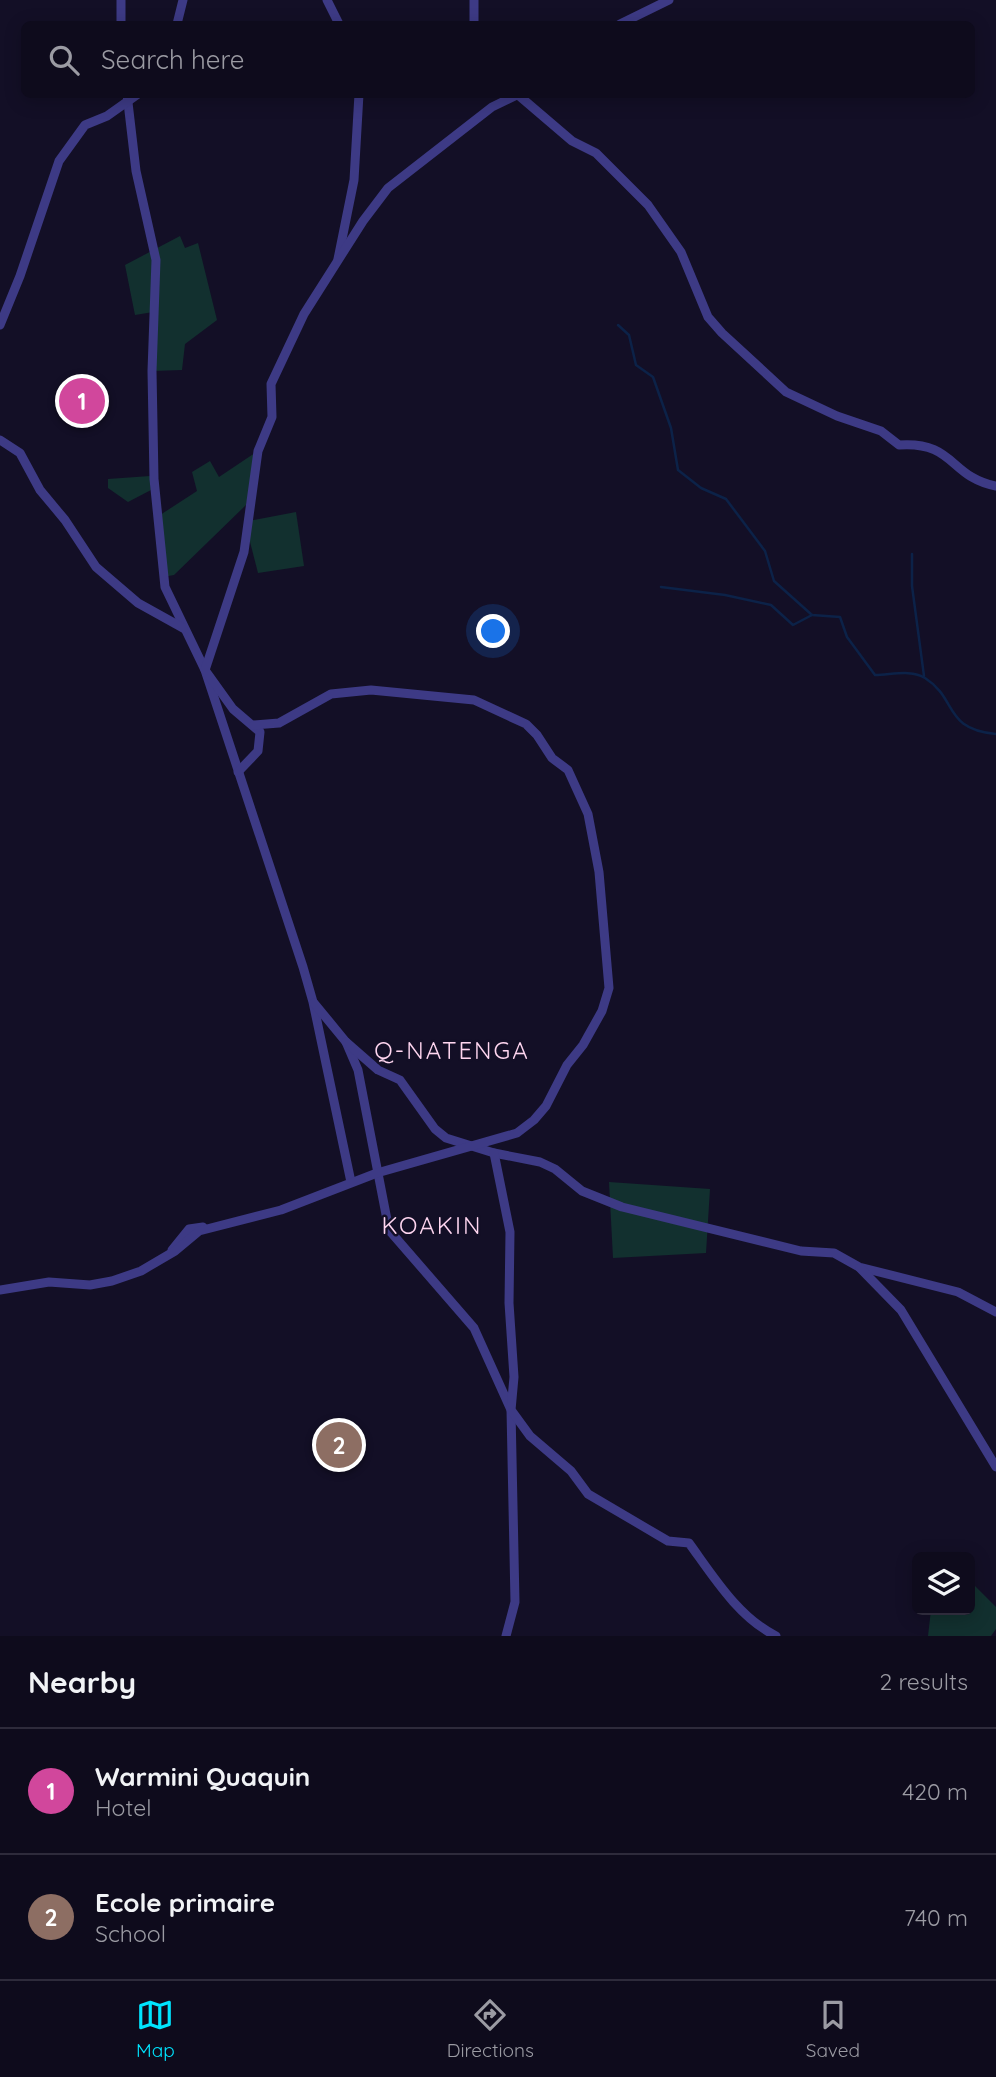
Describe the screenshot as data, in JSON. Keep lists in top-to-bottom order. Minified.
{"districts":["Q-NATENGA","KOAKIN"],"page":{"search":"Search here","pins":["1","2"],"heading":["Nearby","2 results"],"list":[{"mark":"1","name":"Warmini Quaquin","note":"Hotel","value":"420 m"},{"mark":"2","name":"Ecole primaire","note":"School","value":"740 m"}],"nav":["Map","Directions","Saved"]}}
